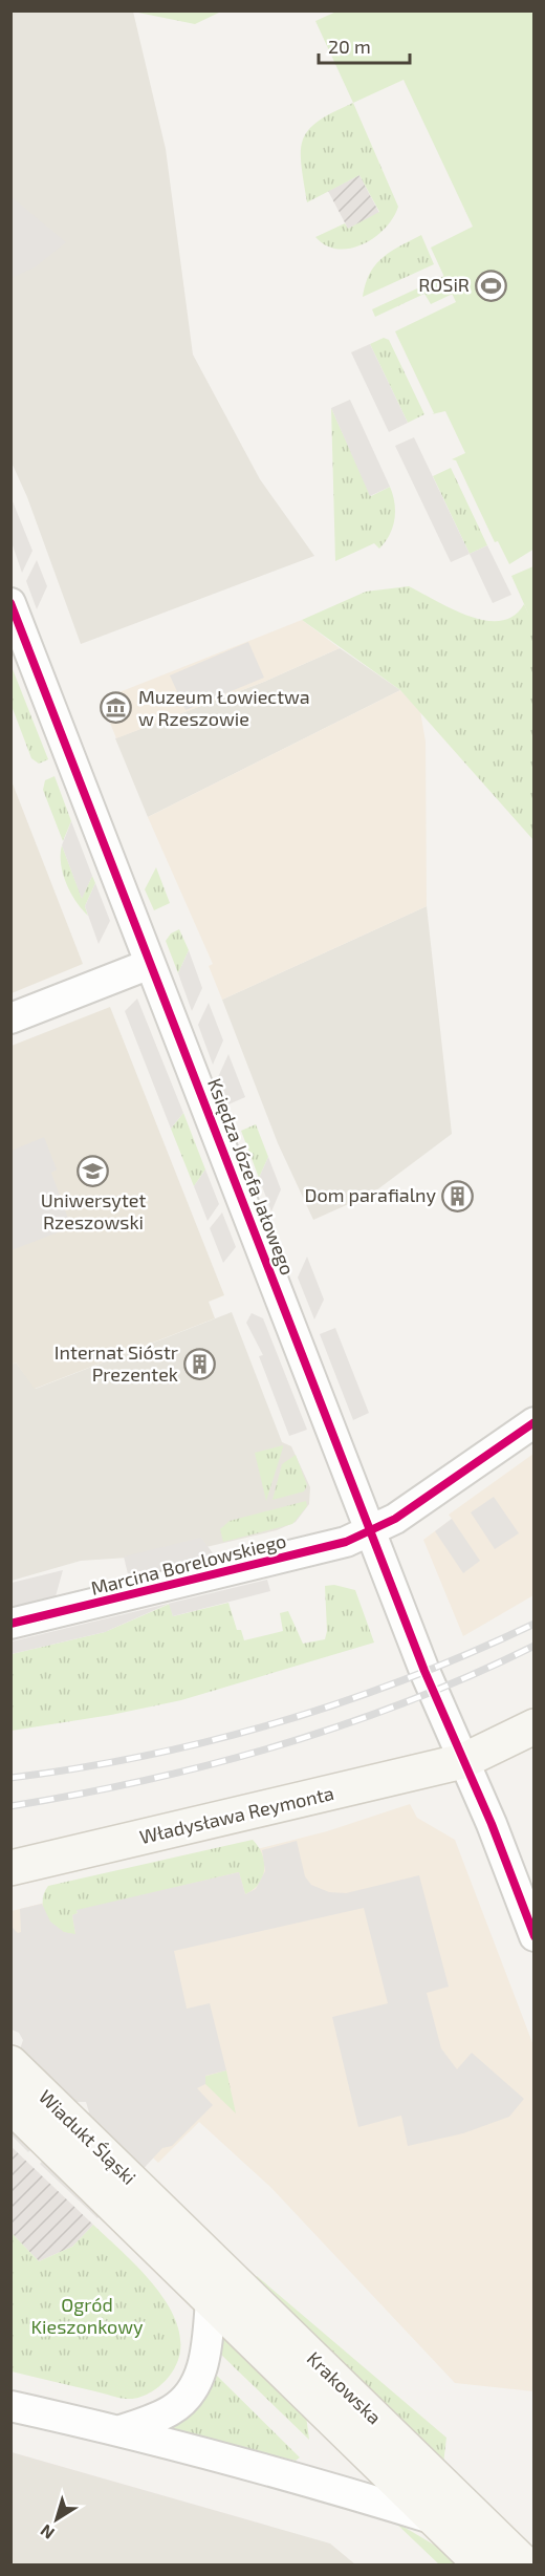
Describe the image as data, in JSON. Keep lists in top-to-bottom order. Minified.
{"streets":{"main road":["Władysława Reymonta","Wiadukt Śląski","Krakowska"],"street":["Księdza Józefa Jałowego","Marcina Borelowskiego"]},"crossings":[["Księdza Józefa Jałowego","Marcina Borelowskiego"],["Księdza Józefa Jałowego","Władysława Reymonta"],["Wiadukt Śląski","Krakowska"]],"parks":["Ogród Kieszonkowy"],"places":{"sports":["ROSiR"],"museum":["Muzeum Łowiectwa w Rzeszowie"],"school or university":["Uniwersytet Rzeszowski"],"building":["Dom parafialny","Internat Sióstr Prezentek"]},"scale_bar":"20 m","north":"bottom left"}
